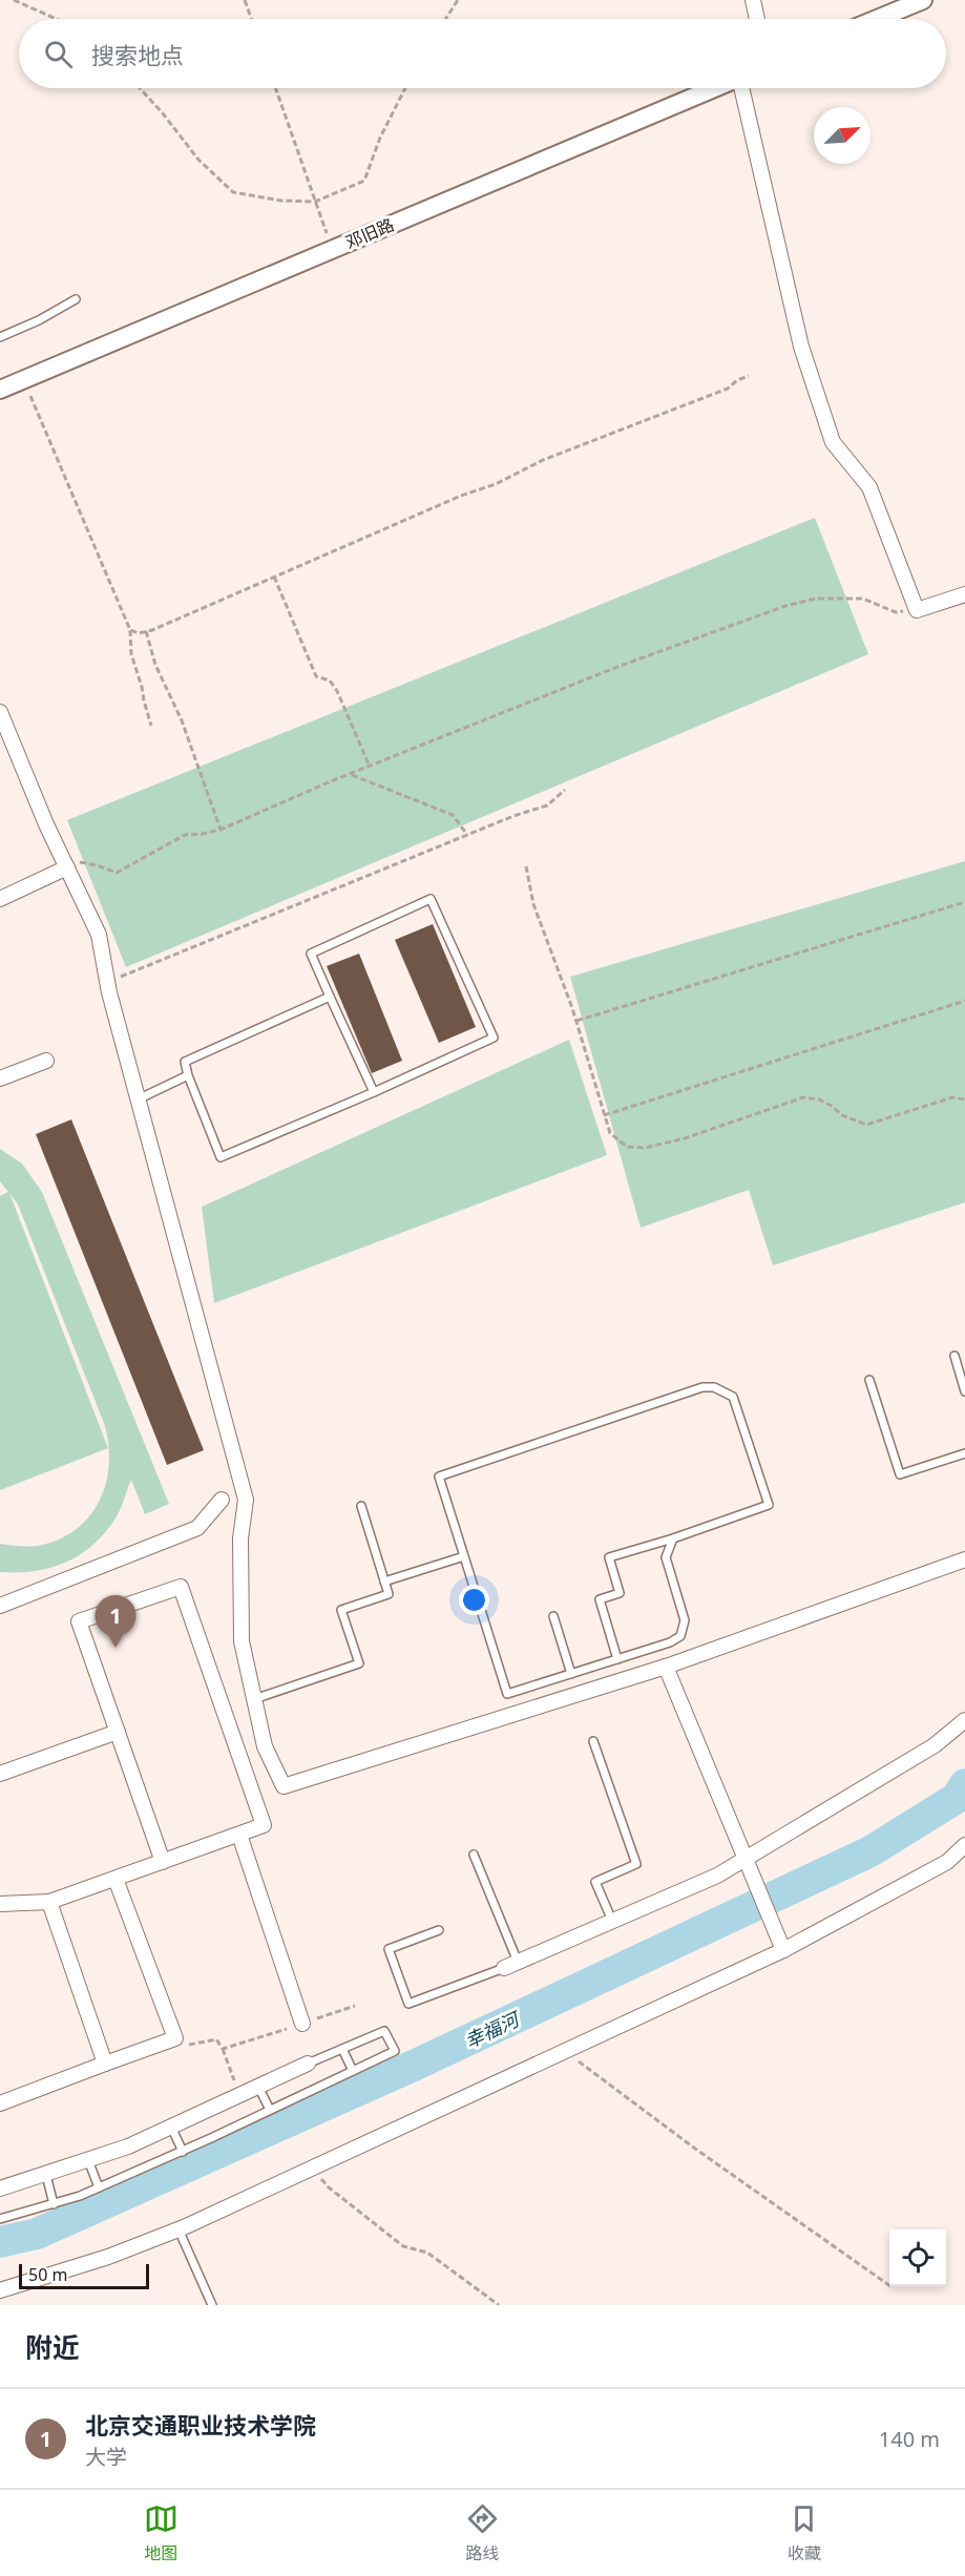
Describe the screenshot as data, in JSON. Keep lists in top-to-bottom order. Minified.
{"streets":{"street":["邓旧路"]},"water":["幸福河"],"scale_bar":"50 m","north":"top right","page":{"search":"搜索地点","pins":"1","scale":"50 m","heading":"附近","list":[{"mark":"1","name":"北京交通职业技术学院","note":"大学","value":"140 m"}],"nav":["地图","路线","收藏"]}}
